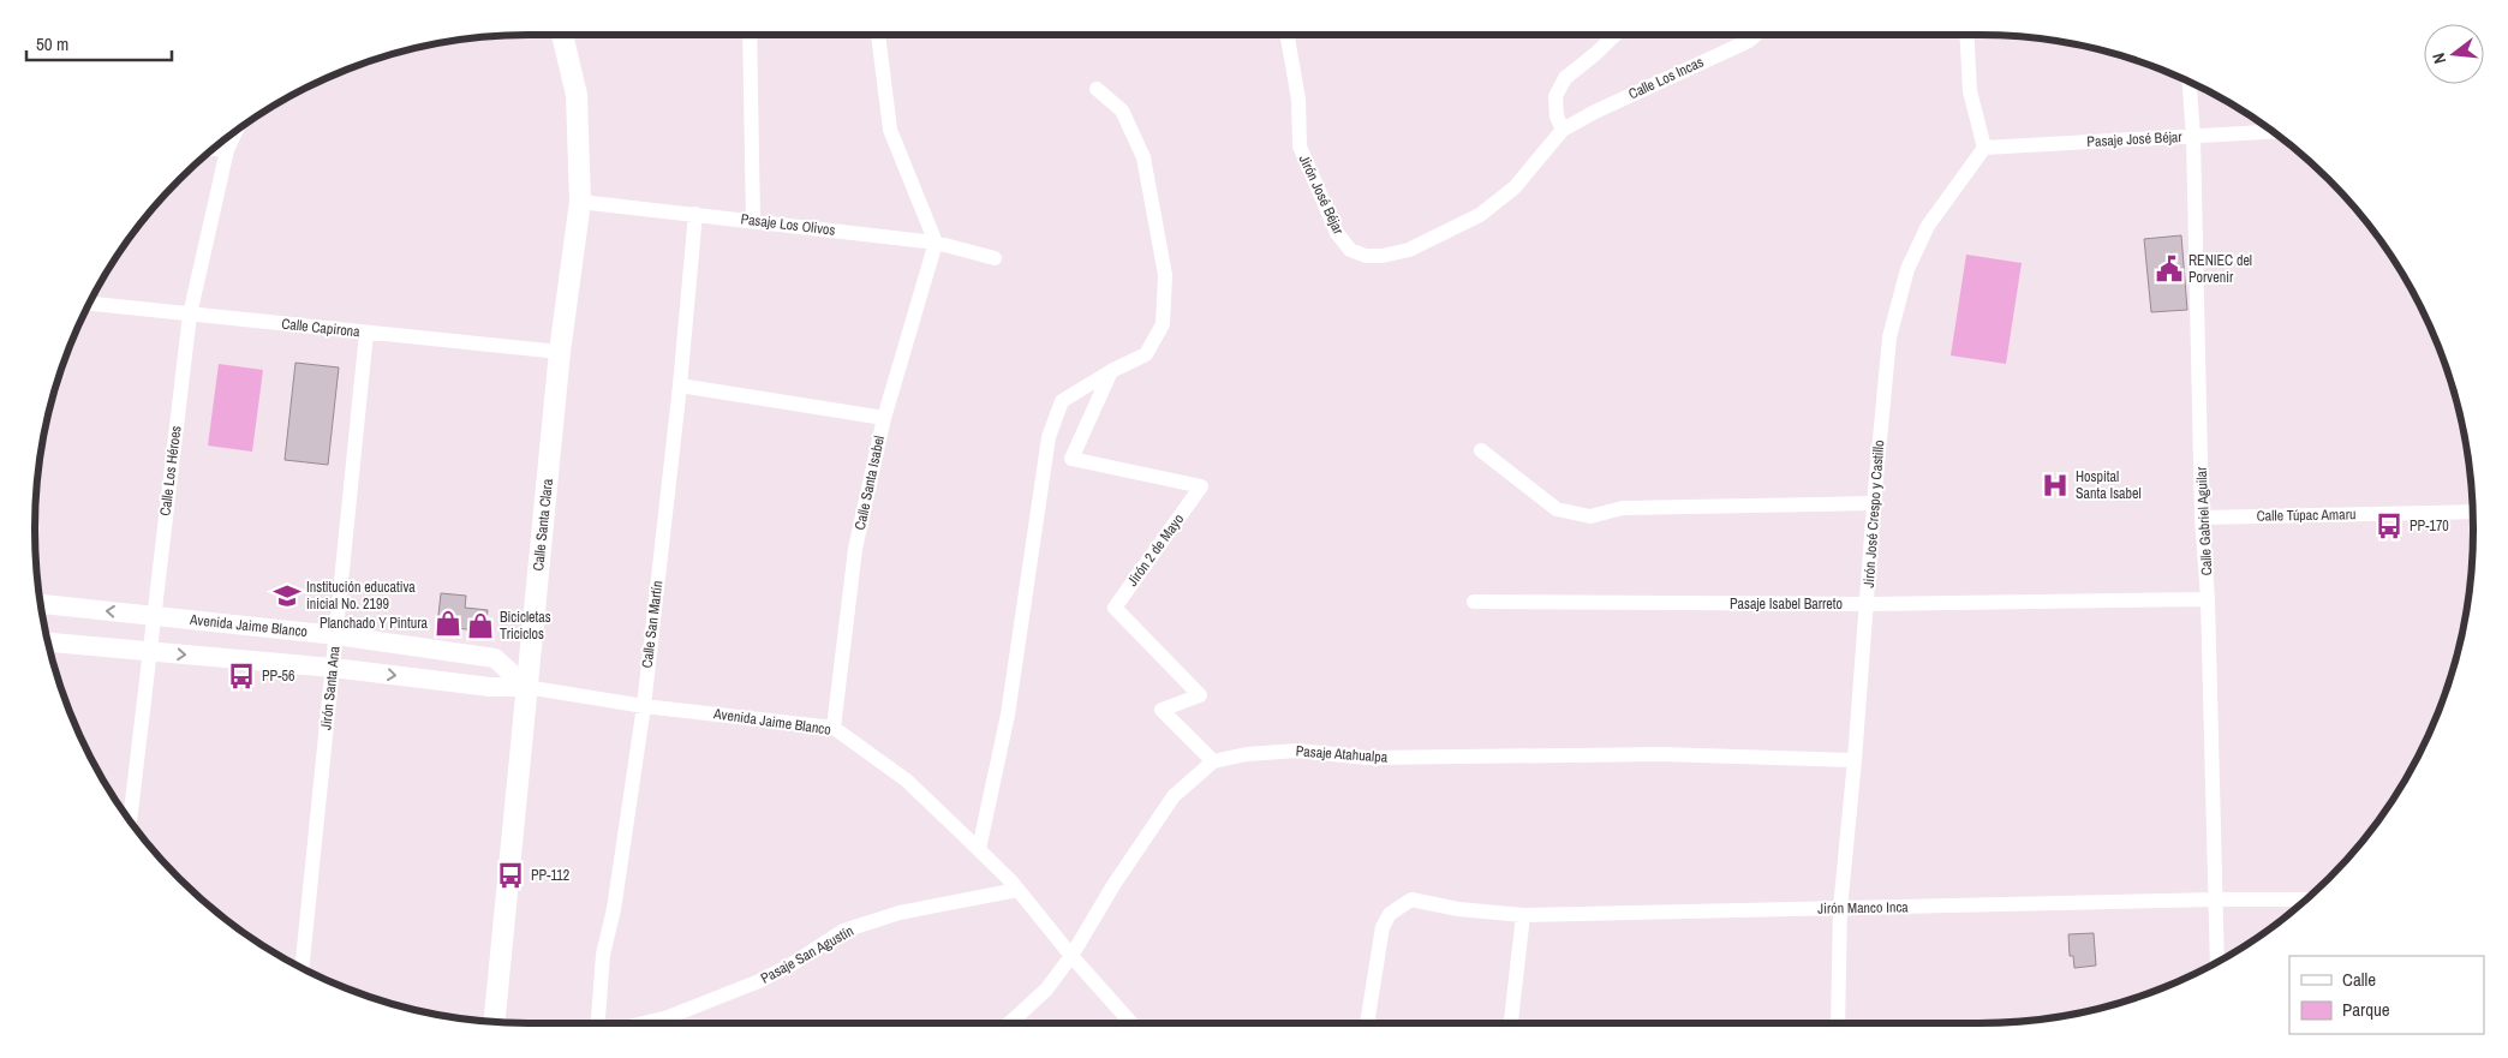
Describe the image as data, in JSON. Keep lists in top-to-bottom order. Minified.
{"streets":{"main road":["Calle Santa Clara"],"street":["Calle Los Incas","Pasaje José Béjar","Jirón José Béjar","Pasaje Los Olivos","Calle Capirona","Calle Los Héroes","Calle Santa Isabel","Jirón José Crespo y Castillo","Calle Túpac Amaru","Calle Gabriel Aguilar","Jirón 2 de Mayo","Pasaje Isabel Barreto","Calle San Martín","Avenida Jaime Blanco","Jirón Santa Ana","Pasaje Atahualpa","Jirón Manco Inca","Pasaje San Agustín"]},"crossings":[["Calle Los Incas","Jirón José Béjar"],["Pasaje José Béjar","Jirón José Crespo y Castillo"],["Pasaje José Béjar","Calle Gabriel Aguilar"],["Pasaje Los Olivos","Calle Santa Isabel"],["Pasaje Los Olivos","Calle Santa Clara"],["Pasaje Los Olivos","Calle San Martín"],["Calle Capirona","Calle Los Héroes"],["Calle Capirona","Calle Santa Clara"],["Calle Capirona","Jirón Santa Ana"],["Calle Los Héroes","Avenida Jaime Blanco"],["Calle Santa Isabel","Avenida Jaime Blanco"],["Jirón José Crespo y Castillo","Pasaje Isabel Barreto"],["Jirón José Crespo y Castillo","Pasaje Atahualpa"],["Jirón José Crespo y Castillo","Jirón Manco Inca"],["Calle Túpac Amaru","Calle Gabriel Aguilar"],["Calle Gabriel Aguilar","Pasaje Isabel Barreto"],["Calle Gabriel Aguilar","Jirón Manco Inca"],["Calle Santa Clara","Avenida Jaime Blanco"],["Jirón 2 de Mayo","Pasaje Atahualpa"],["Calle San Martín","Avenida Jaime Blanco"],["Avenida Jaime Blanco","Jirón Santa Ana"],["Avenida Jaime Blanco","Pasaje Atahualpa"],["Avenida Jaime Blanco","Pasaje San Agustín"]],"places":{"public building":["RENIEC del Porvenir"],"hospital":["Hospital Santa Isabel"],"bus stop":["PP-170","PP-56","PP-112"],"school or university":["Institución educativa inicial No. 2199"],"shop":["Planchado Y Pintura","Bicicletas Triciclos"]},"legend":["Calle","Parque"],"scale_bar":"50 m","north":"left"}
